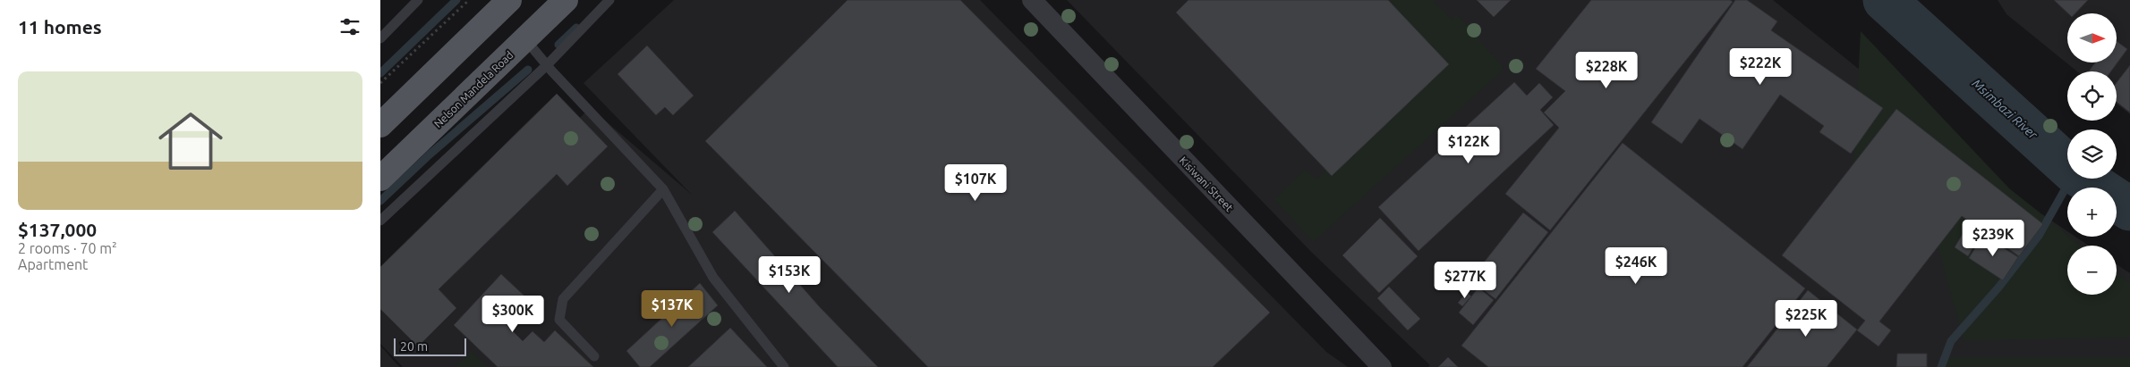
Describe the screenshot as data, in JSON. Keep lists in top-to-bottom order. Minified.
{"streets":{"main road":["Nelson Mandela Road"],"street":["Kisiwani Street"]},"water":["Msimbazi River"],"scale_bar":"20 m","north":"right","page":{"heading":"11 homes","map_buttons":["+","−"],"price":["$222K","$228K","$122K","$107K","$239K","$246K","$153K","$277K","$137K","$300K","$225K"],"list":[{"name":"$137,000","note":"2 rooms · 70 m² · Apartment"}],"scale":"20 m"}}
